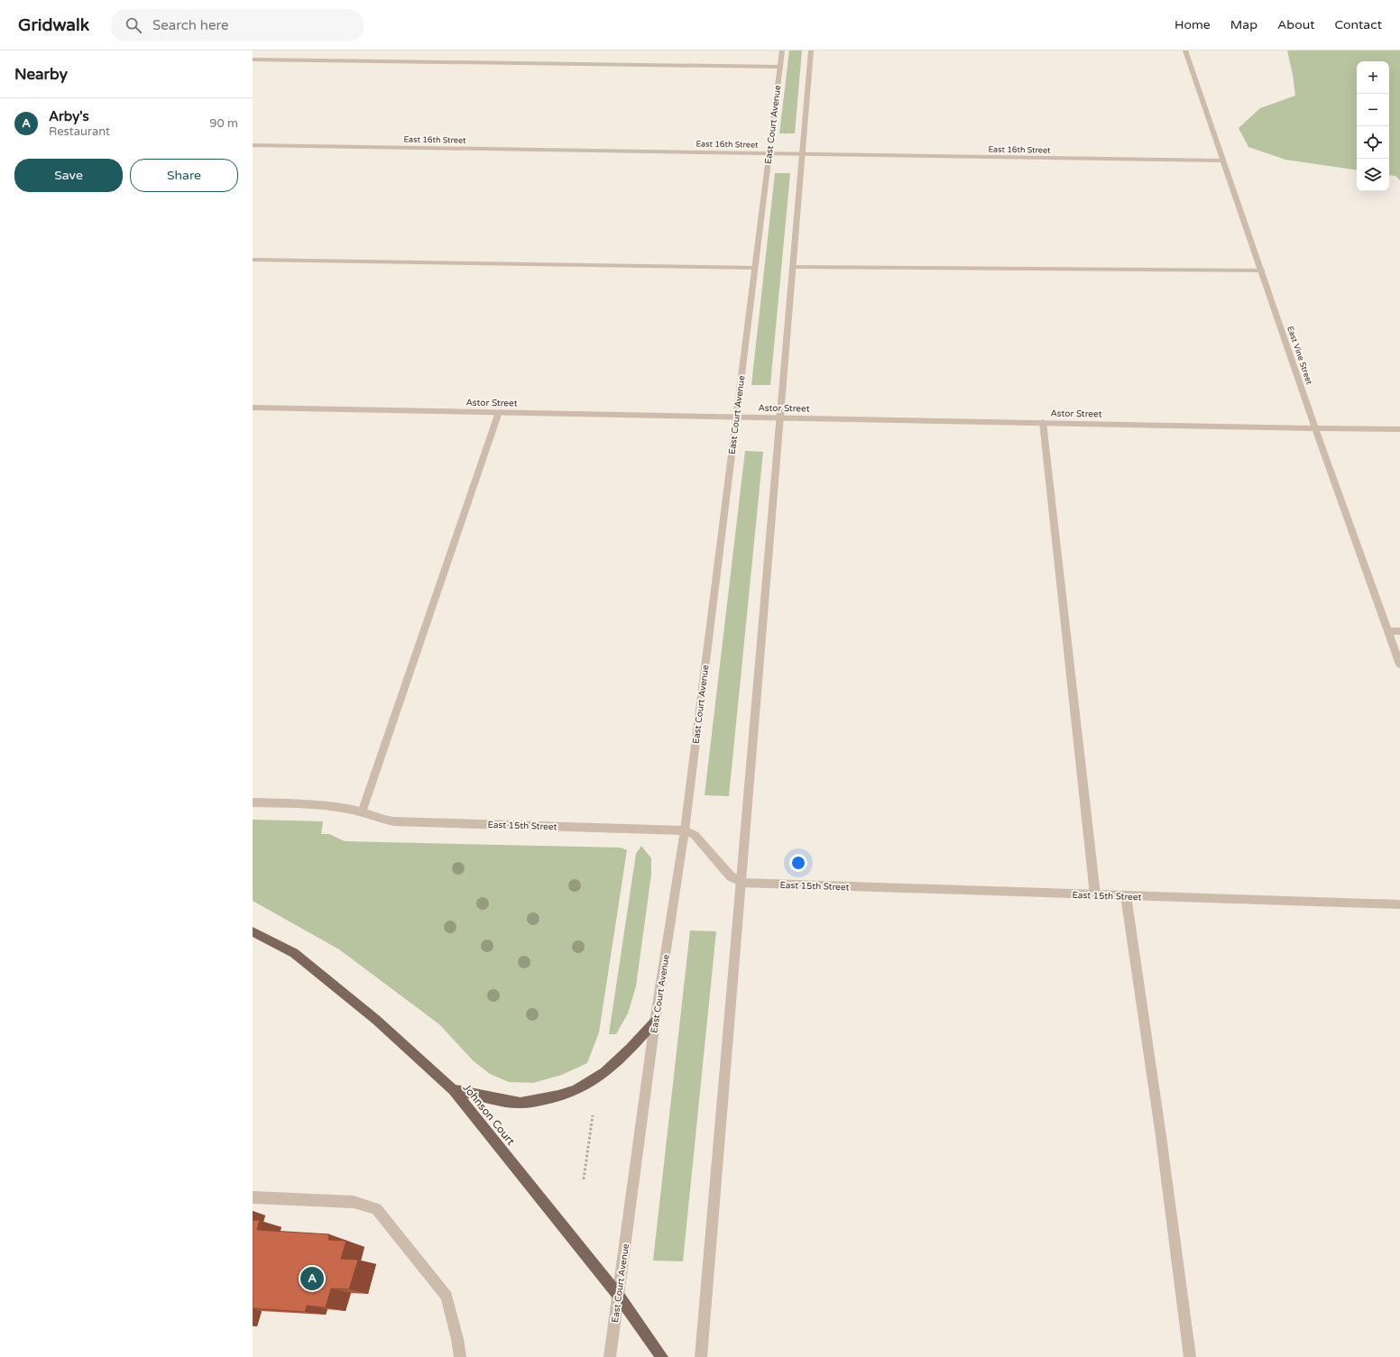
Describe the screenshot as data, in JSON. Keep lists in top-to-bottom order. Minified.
{"streets":{"main road":["Johnson Court"],"street":["East Court Avenue","East 16th Street","East Vine Street","Astor Street","East 15th Street"]},"crossings":[["East Court Avenue","East 16th Street"],["East Court Avenue","Astor Street"],["East Court Avenue","East 15th Street"],["East Court Avenue","Johnson Court"],["East 16th Street","East Vine Street"],["East Vine Street","Astor Street"]],"page":{"header":"Gridwalk","search":"Search here","nav":["Home","Map","About","Contact"],"heading":"Nearby","map_buttons":["+","−"],"list":[{"mark":"A","name":"Arby's","note":"Restaurant","value":"90 m"}],"buttons":["Save","Share"],"pins":"A"}}
